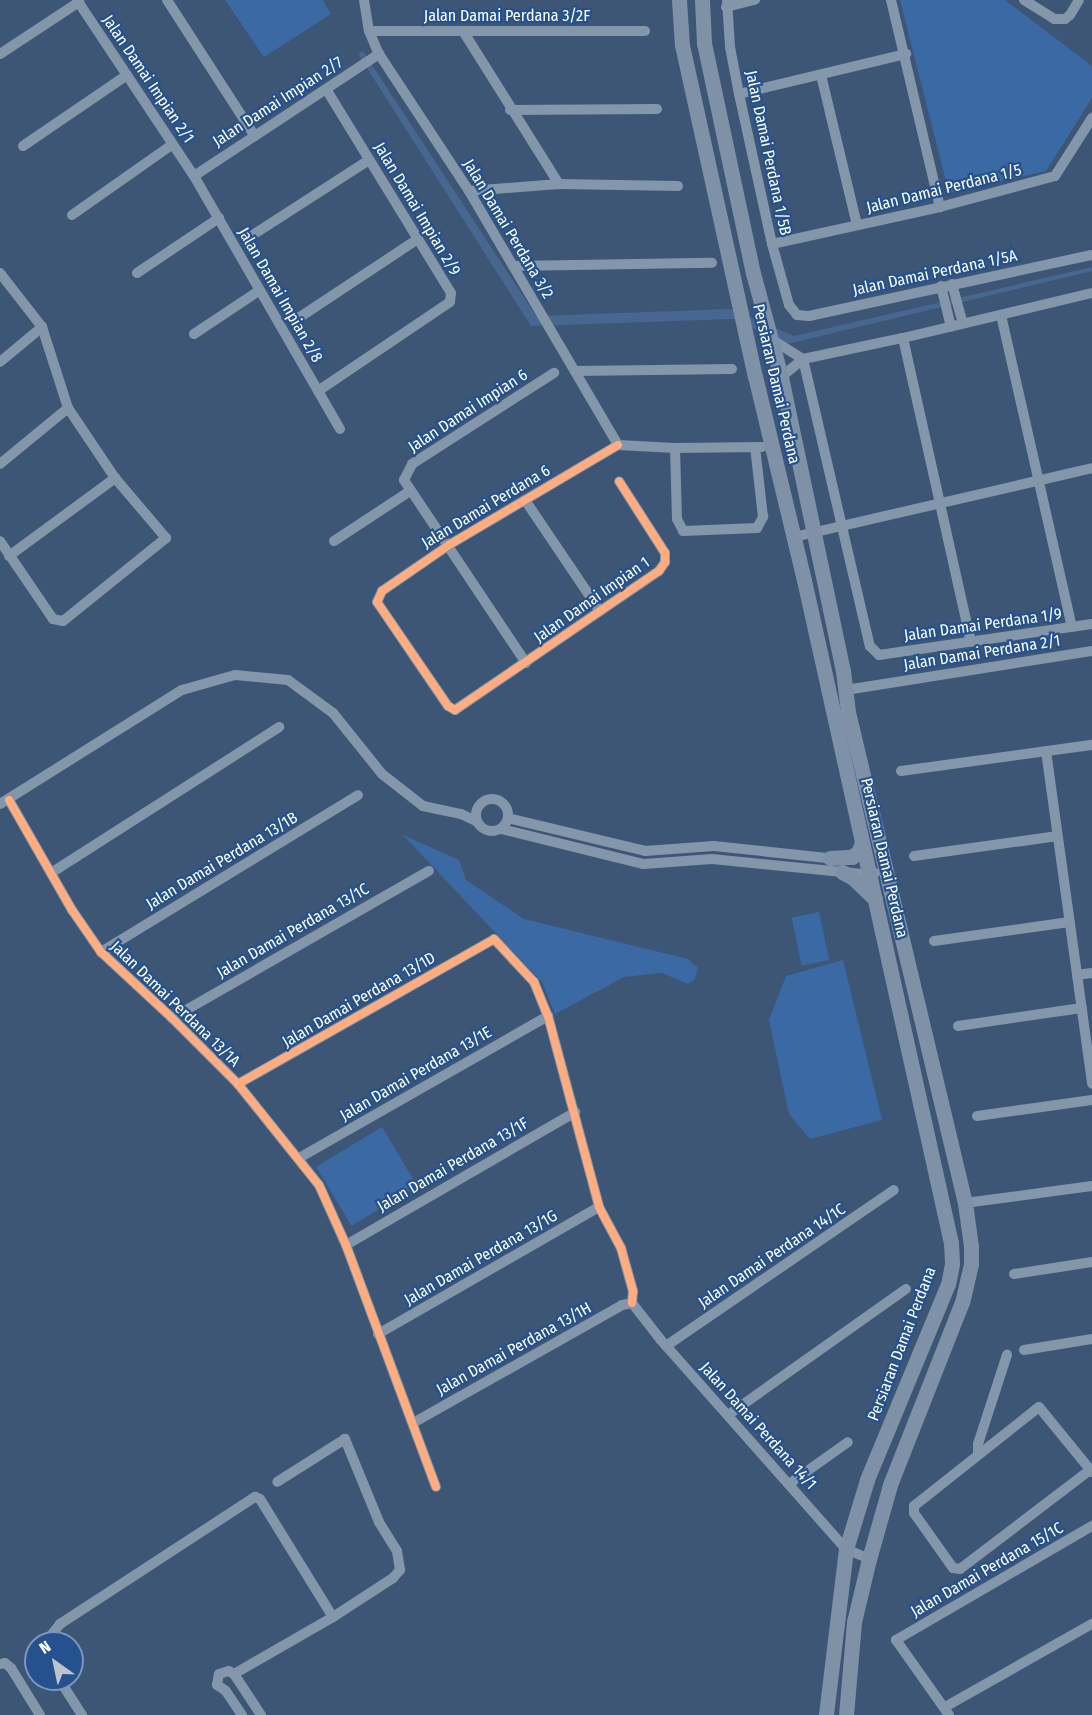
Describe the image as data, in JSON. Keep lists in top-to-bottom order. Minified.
{"streets":{"main road":["Persiaran Damai Perdana"],"street":["Jalan Damai Perdana 3/2F","Jalan Damai Impian 2/1","Jalan Damai Impian 2/7","Jalan Damai Perdana 1/5B","Jalan Damai Perdana 1/5","Jalan Damai Impian 2/9","Jalan Damai Perdana 3/2","Jalan Damai Perdana 1/5A","Jalan Damai Impian 2/8","Jalan Damai Impian 6","Jalan Damai Perdana 6","Jalan Damai Impian 1","Jalan Damai Perdana 1/9","Jalan Damai Perdana 2/1","Jalan Damai Perdana 13/1B","Jalan Damai Perdana 13/1C","Jalan Damai Perdana 13/1D","Jalan Damai Perdana 13/1A","Jalan Damai Perdana 13/1E","Jalan Damai Perdana 13/1F","Jalan Damai Perdana 14/1C","Jalan Damai Perdana 13/1G","Jalan Damai Perdana 13/1H","Jalan Damai Perdana 14/1","Jalan Damai Perdana 15/1C"]},"crossings":[["Jalan Damai Perdana 3/2F","Jalan Damai Perdana 3/2"],["Jalan Damai Impian 2/1","Jalan Damai Impian 2/7"],["Jalan Damai Impian 2/1","Jalan Damai Impian 2/8"],["Jalan Damai Impian 2/7","Jalan Damai Impian 2/9"],["Jalan Damai Impian 2/7","Jalan Damai Perdana 3/2"],["Jalan Damai Impian 2/7","Jalan Damai Impian 2/8"],["Jalan Damai Perdana 1/5B","Jalan Damai Perdana 1/5"],["Jalan Damai Perdana 1/5B","Jalan Damai Perdana 1/5A"],["Jalan Damai Impian 2/9","Jalan Damai Impian 2/8"],["Jalan Damai Perdana 3/2","Jalan Damai Perdana 6"],["Persiaran Damai Perdana","Jalan Damai Perdana 2/1"],["Persiaran Damai Perdana","Jalan Damai Perdana 14/1"],["Jalan Damai Perdana 6","Jalan Damai Impian 1"],["Jalan Damai Perdana 13/1B","Jalan Damai Perdana 13/1A"],["Jalan Damai Perdana 13/1C","Jalan Damai Perdana 13/1A"],["Jalan Damai Perdana 13/1D","Jalan Damai Perdana 13/1A"],["Jalan Damai Perdana 13/1D","Jalan Damai Perdana 13/1E"],["Jalan Damai Perdana 13/1A","Jalan Damai Perdana 13/1E"],["Jalan Damai Perdana 13/1A","Jalan Damai Perdana 13/1F"],["Jalan Damai Perdana 13/1A","Jalan Damai Perdana 13/1G"],["Jalan Damai Perdana 13/1A","Jalan Damai Perdana 13/1H"],["Jalan Damai Perdana 14/1C","Jalan Damai Perdana 14/1"],["Jalan Damai Perdana 13/1H","Jalan Damai Perdana 14/1"]],"north":"top left"}
